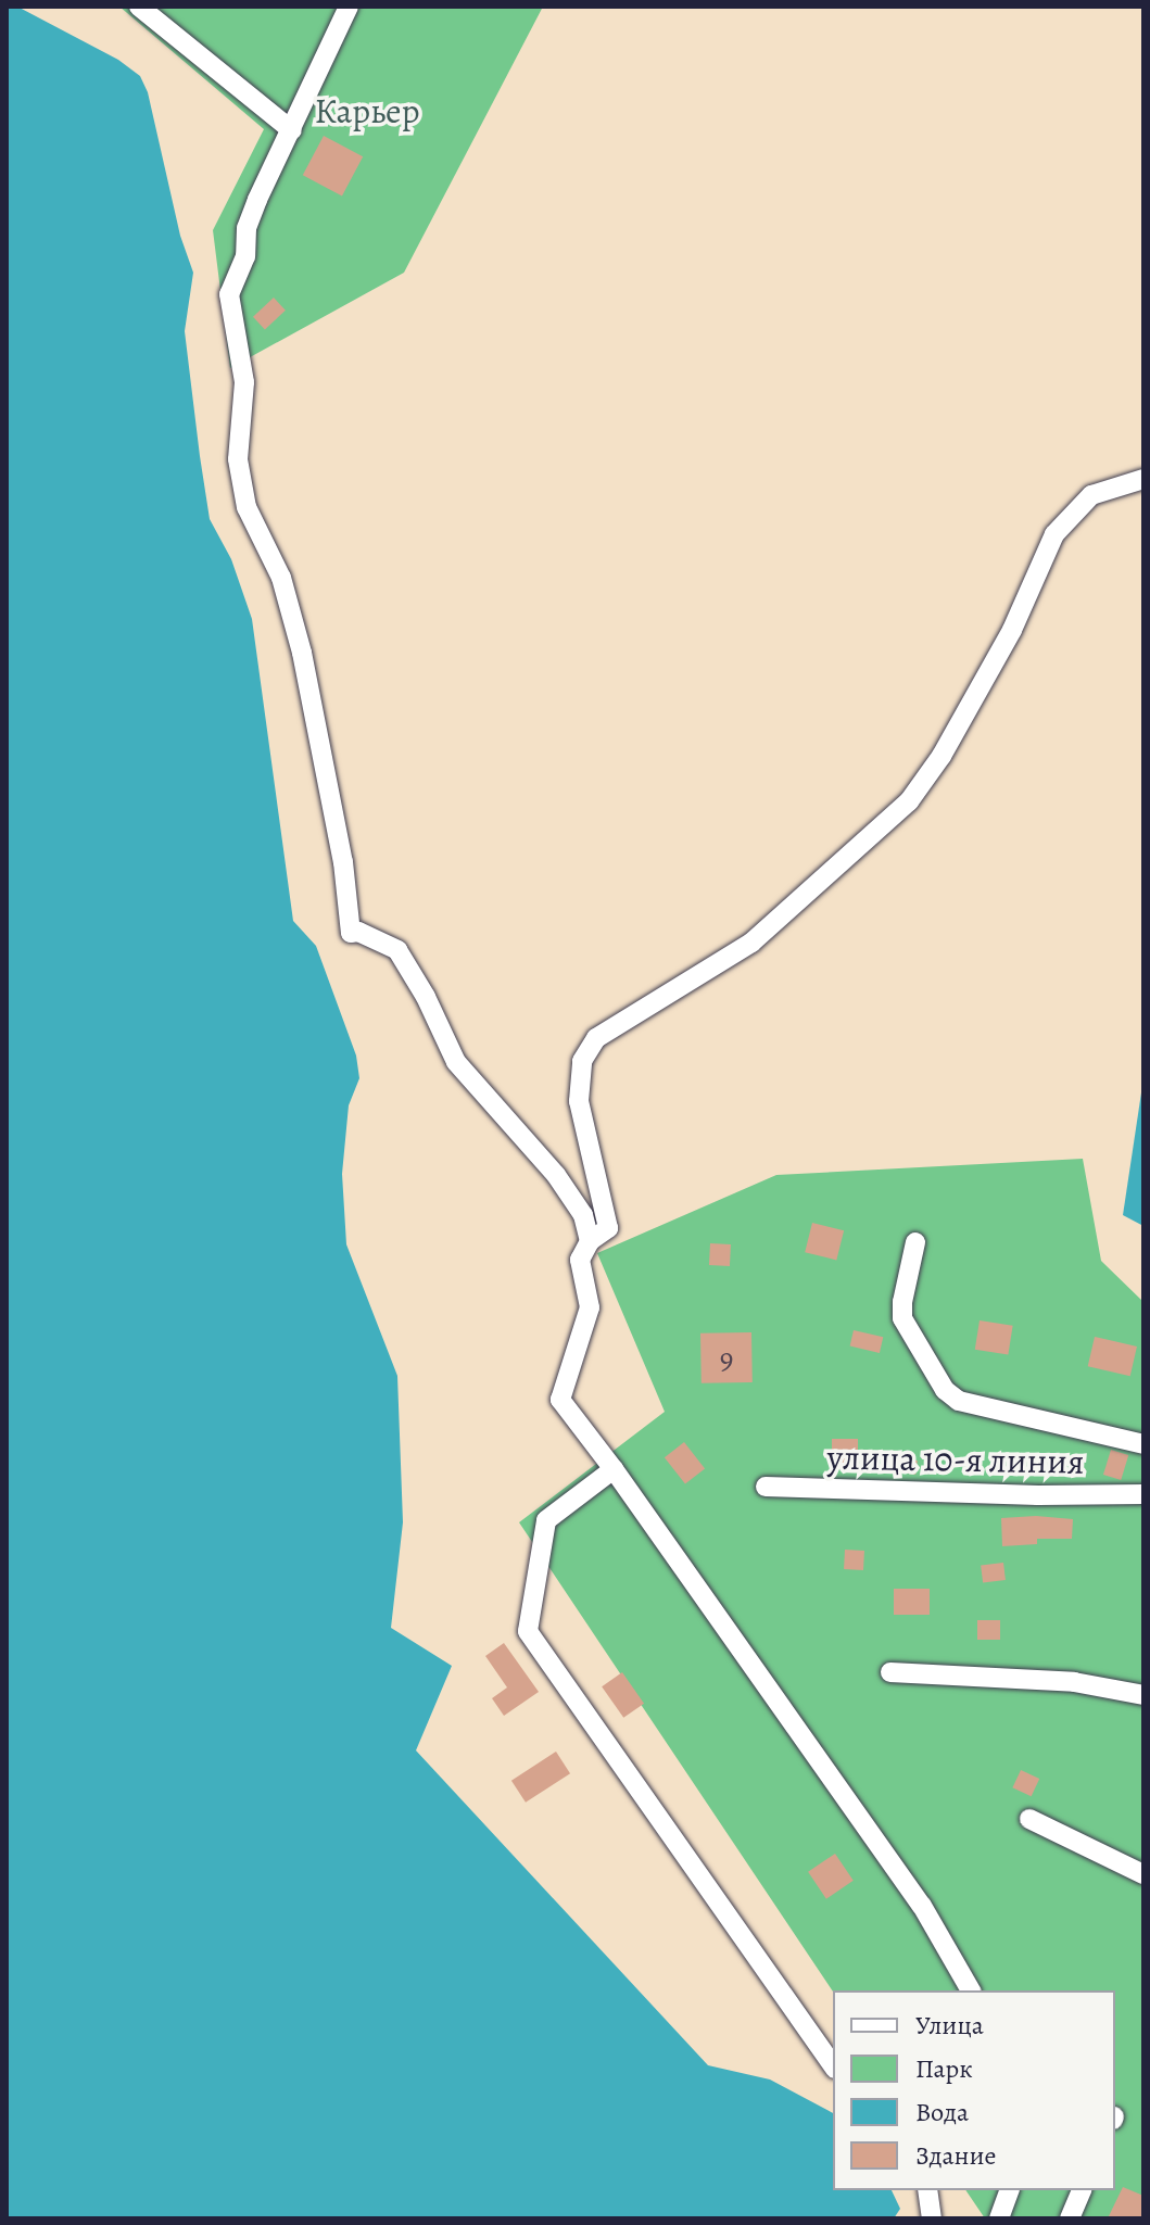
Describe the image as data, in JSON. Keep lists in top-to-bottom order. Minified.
{"streets":{"street":["улица 10-я линия"]},"parks":["Карьер"],"house_numbers":["9"],"legend":["Улица","Парк","Вода","Здание"]}
